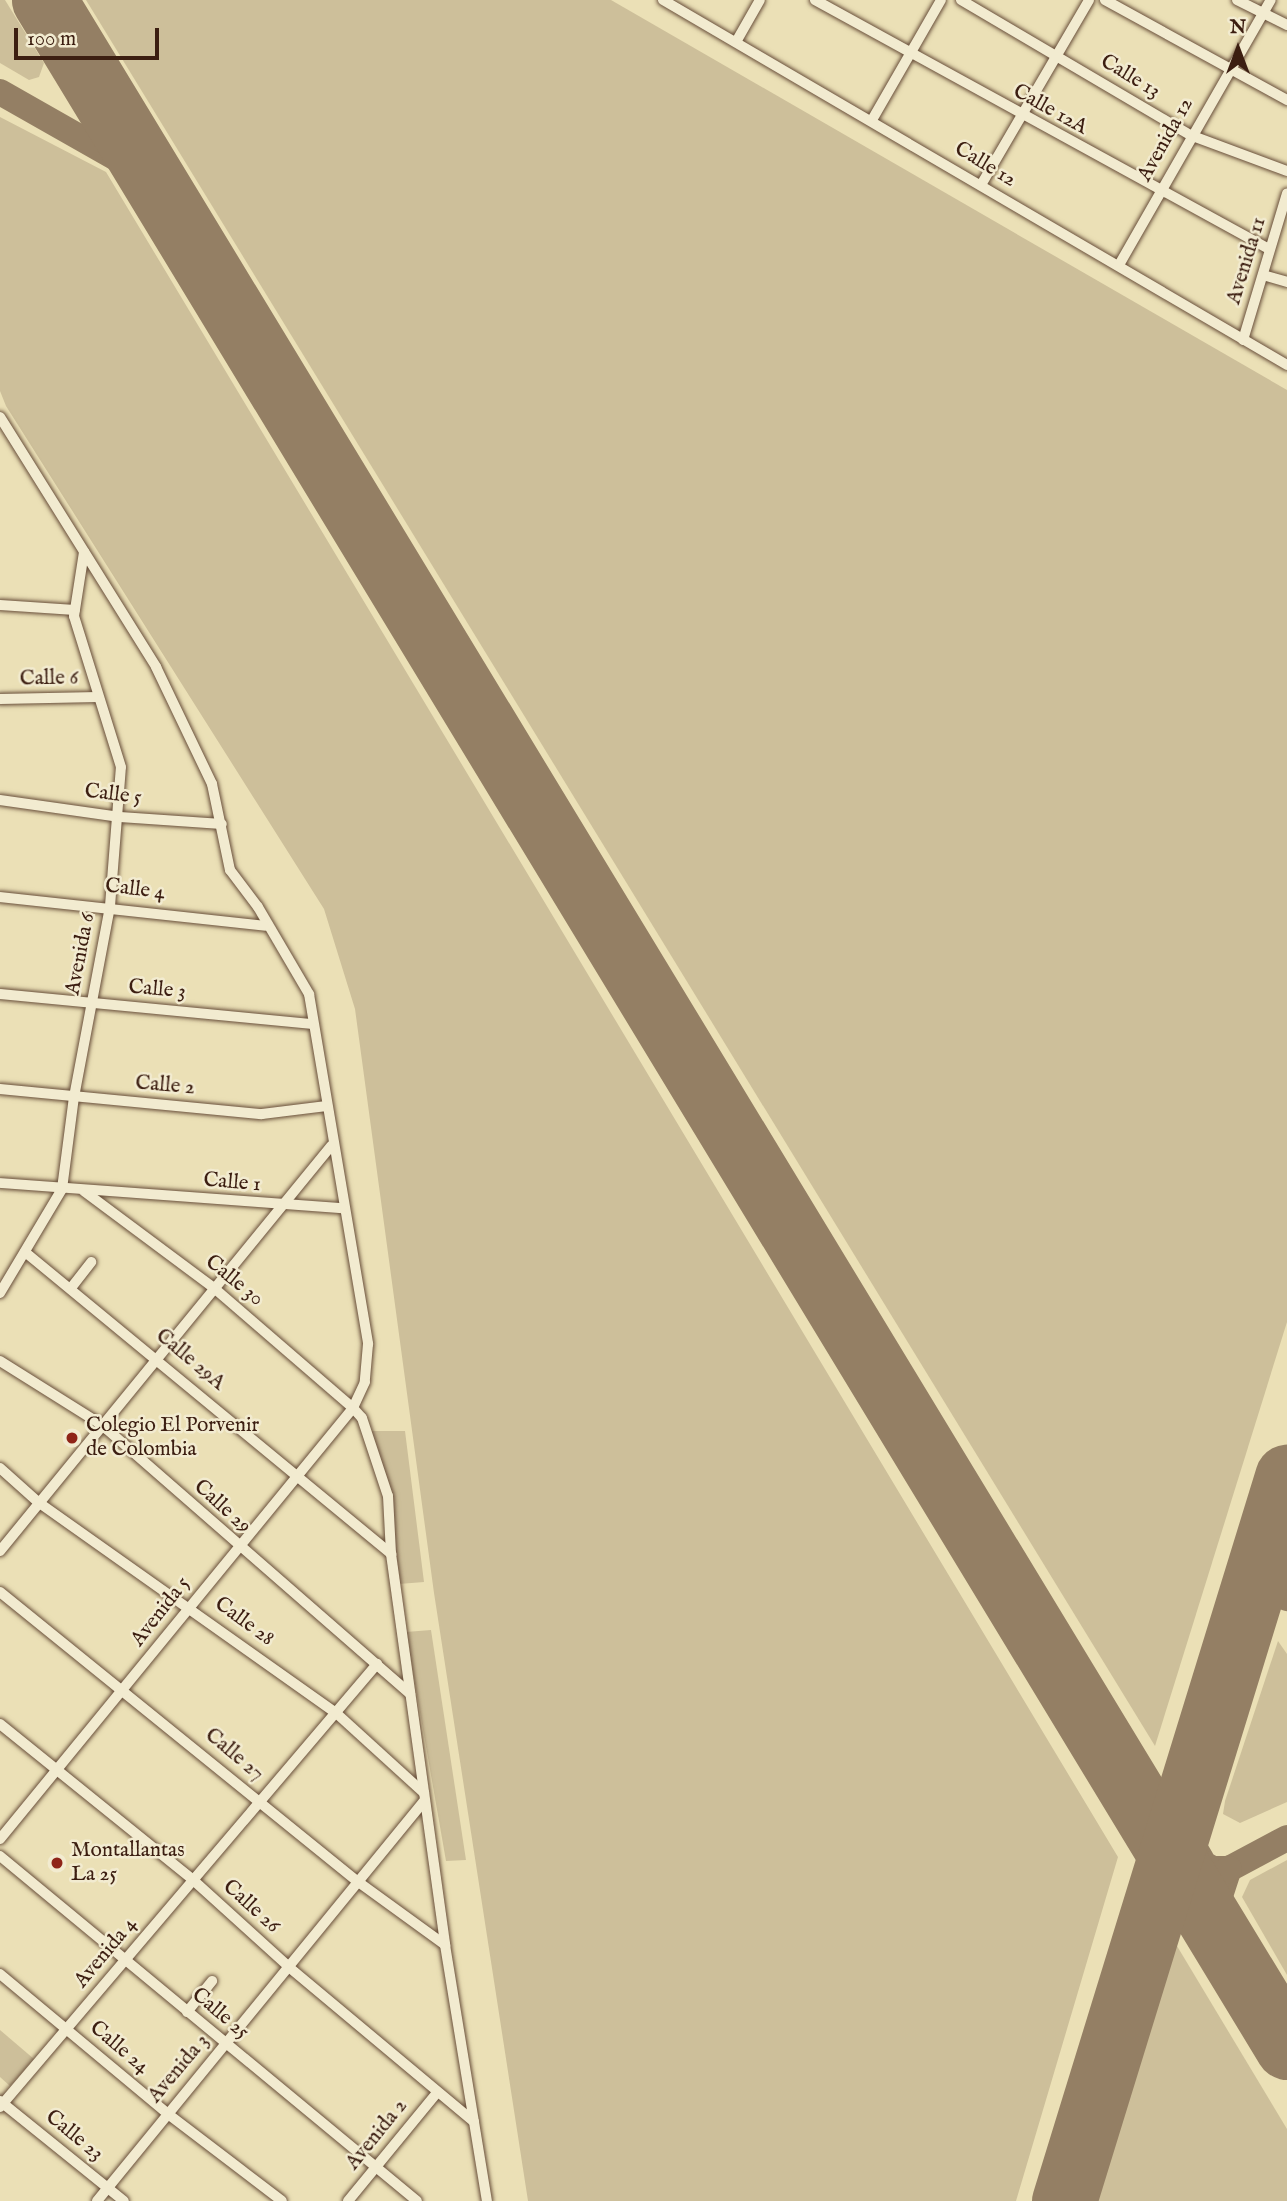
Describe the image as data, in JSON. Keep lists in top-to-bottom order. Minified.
{"streets":{"street":["Calle 13","Calle 12A","Avenida 12","Calle 12","Avenida 11","Calle 6","Calle 5","Calle 4","Avenida 6","Calle 3","Calle 2","Calle 1","Calle 30","Calle 29A","Calle 29","Avenida 5","Calle 28","Calle 27","Calle 26","Avenida 4","Calle 25","Calle 24","Avenida 3","Avenida 2","Calle 23"]},"crossings":[["Calle 13","Avenida 12"],["Calle 12A","Avenida 12"],["Calle 12A","Avenida 11"],["Avenida 12","Calle 12"],["Calle 12","Avenida 11"],["Calle 6","Avenida 6"],["Calle 5","Avenida 6"],["Calle 5","Avenida 5"],["Calle 4","Avenida 6"],["Calle 4","Avenida 5"],["Avenida 6","Calle 3"],["Avenida 6","Calle 2"],["Avenida 6","Calle 1"],["Avenida 6","Calle 29A"],["Calle 3","Avenida 5"],["Calle 2","Avenida 5"],["Calle 1","Calle 30"],["Calle 1","Avenida 5"],["Calle 30","Avenida 5"],["Calle 29A","Avenida 5"],["Calle 29","Avenida 5"],["Calle 29","Avenida 4"],["Avenida 5","Calle 28"],["Avenida 5","Calle 27"],["Avenida 5","Calle 26"],["Calle 28","Avenida 4"],["Calle 28","Avenida 3"],["Calle 27","Avenida 4"],["Calle 27","Avenida 3"],["Calle 26","Avenida 4"],["Calle 26","Avenida 3"],["Calle 26","Avenida 2"],["Avenida 4","Calle 25"],["Avenida 4","Calle 24"],["Avenida 4","Calle 23"],["Calle 25","Avenida 3"],["Calle 25","Avenida 2"],["Calle 24","Avenida 3"],["Avenida 3","Calle 23"]],"places":["Colegio El Porvenir de Colombia","Montallantas La 25"],"scale_bar":"100 m","north":"top"}
